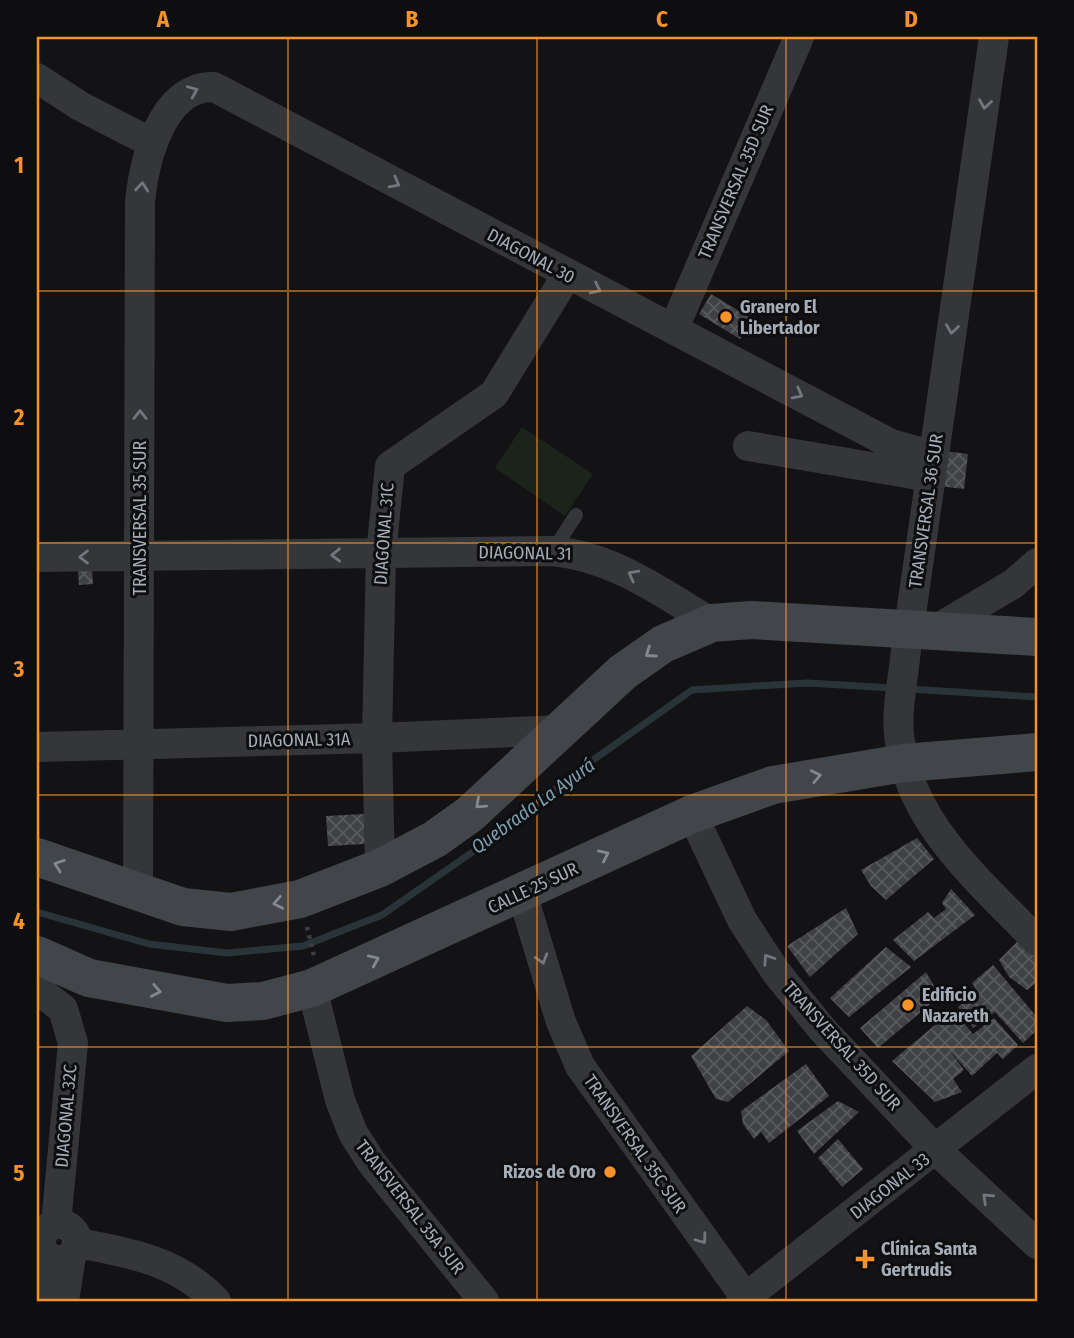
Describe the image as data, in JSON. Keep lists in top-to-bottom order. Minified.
{"streets":{"main road":["CALLE 25 SUR"],"street":["TRANSVERSAL 35D SUR","DIAGONAL 30","TRANSVERSAL 36 SUR","TRANSVERSAL 35 SUR","DIAGONAL 31C","DIAGONAL 31","DIAGONAL 31A","DIAGONAL 32C","TRANSVERSAL 35C SUR","DIAGONAL 33","TRANSVERSAL 35A SUR"]},"crossings":[["TRANSVERSAL 35D SUR","DIAGONAL 30"],["TRANSVERSAL 35D SUR","CALLE 25 SUR"],["TRANSVERSAL 35D SUR","DIAGONAL 33"],["DIAGONAL 30","TRANSVERSAL 36 SUR"],["DIAGONAL 30","TRANSVERSAL 35 SUR"],["DIAGONAL 30","DIAGONAL 31C"],["TRANSVERSAL 36 SUR","CALLE 25 SUR"],["TRANSVERSAL 35 SUR","DIAGONAL 31"],["TRANSVERSAL 35 SUR","DIAGONAL 31A"],["DIAGONAL 31C","DIAGONAL 31"],["DIAGONAL 31C","DIAGONAL 31A"],["CALLE 25 SUR","TRANSVERSAL 35C SUR"],["CALLE 25 SUR","TRANSVERSAL 35A SUR"],["TRANSVERSAL 35C SUR","DIAGONAL 33"]],"one_way":["TRANSVERSAL 35D SUR","DIAGONAL 30","TRANSVERSAL 36 SUR","TRANSVERSAL 35 SUR","DIAGONAL 31","TRANSVERSAL 35C SUR"],"water":["Quebrada La Ayurá"],"places":{"other":["Granero El Libertador","Edificio Nazareth","Rizos de Oro"],"health":["Clínica Santa Gertrudis"]},"grid":{"columns":["A","B","C","D"],"rows":["1","2","3","4","5"]}}
